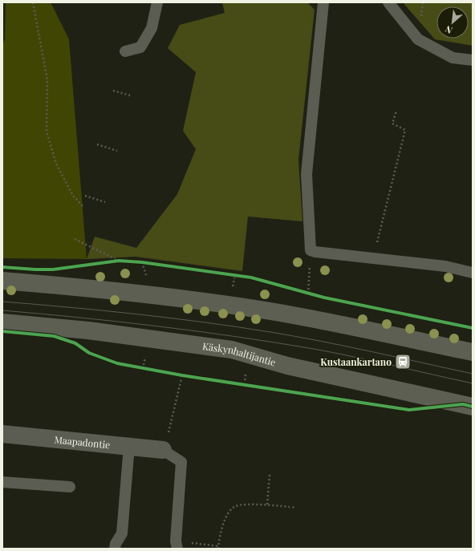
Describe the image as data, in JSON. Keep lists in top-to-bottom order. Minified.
{"streets":{"main road":["Käskynhaltijantie"],"street":["Maapadontie"]},"places":{"station":["Kustaankartano"]},"north":"bottom left"}
